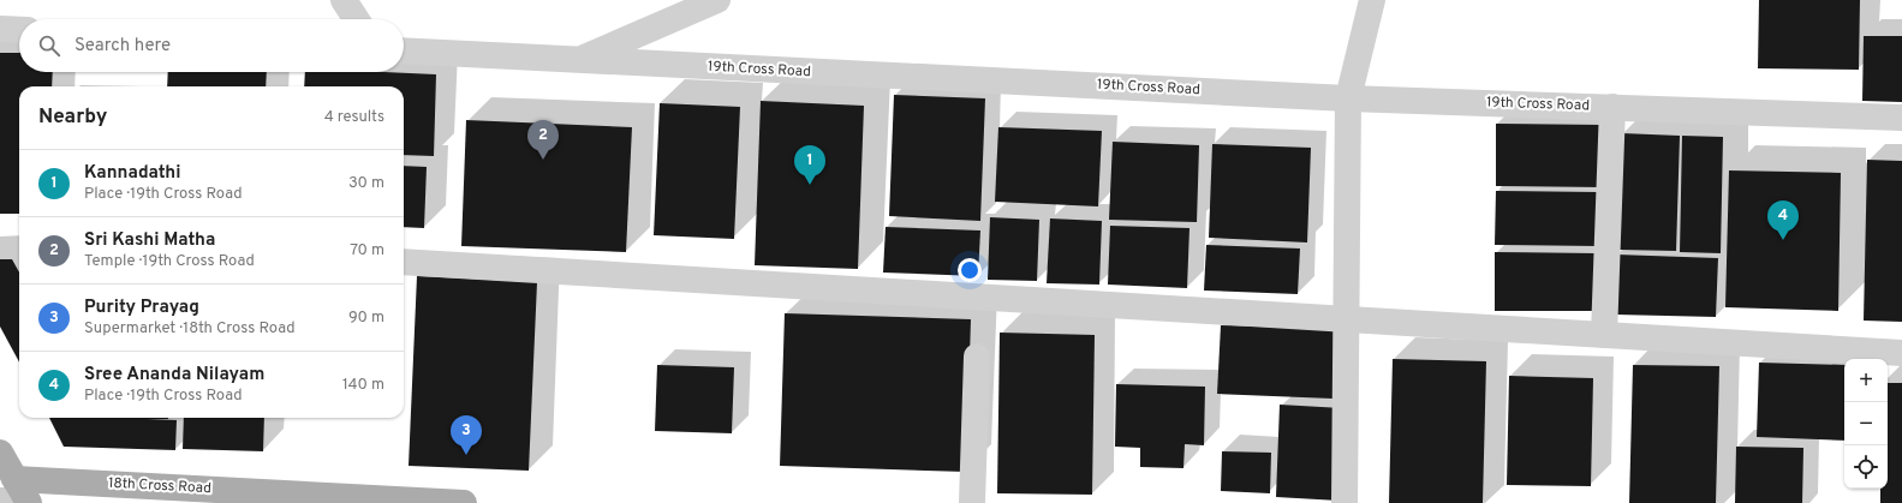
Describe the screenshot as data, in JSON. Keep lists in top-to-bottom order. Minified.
{"streets":{"main road":["18th Cross Road"],"street":["19th Cross Road"]},"page":{"search":"Search here","heading":["Nearby","4 results"],"pins":["2","1","4","3"],"list":[{"mark":"1","name":"Kannadathi","note":"Place · 19th Cross Road","value":"30 m"},{"mark":"2","name":"Sri Kashi Matha","note":"Temple · 19th Cross Road","value":"70 m"},{"mark":"3","name":"Purity Prayag","note":"Supermarket · 18th Cross Road","value":"90 m"},{"mark":"4","name":"Sree Ananda Nilayam","note":"Place · 19th Cross Road","value":"140 m"}],"map_buttons":["+","−"]}}
